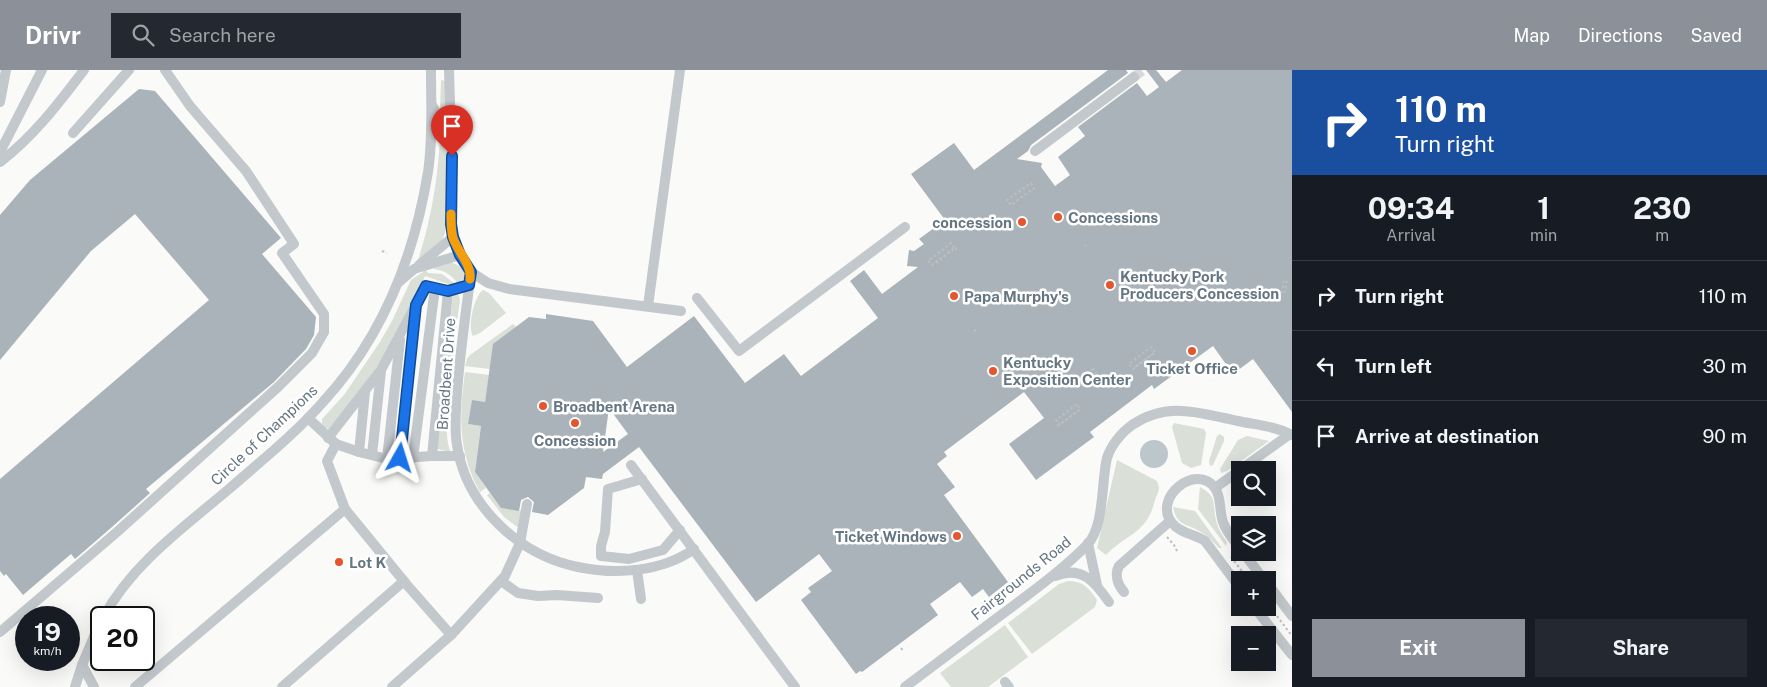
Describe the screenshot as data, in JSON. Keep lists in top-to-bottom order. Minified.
{"streets":{"street":["Broadbent Drive","Circle of Champions","Fairgrounds Road"]},"places":["Concessions","concession","Kentucky Pork Producers Concession","Papa Murphy's","Ticket Office","Kentucky Exposition Center","Broadbent Arena","Concession","Ticket Windows","Lot K"],"page":{"header":"Drivr","search":"Search here","nav":["Map","Directions","Saved"],"turn":["110 m","Turn right"],"eta":["09:34","Arrival","1","min","230","m"],"list":[{"name":"Turn right","value":"110 m"},{"name":"Turn left","value":"30 m"},{"name":"Arrive at destination","value":"90 m"}],"map_buttons":["+","−"],"speed":"19 km/h","limit":"20","buttons":["Exit","Share"]}}
